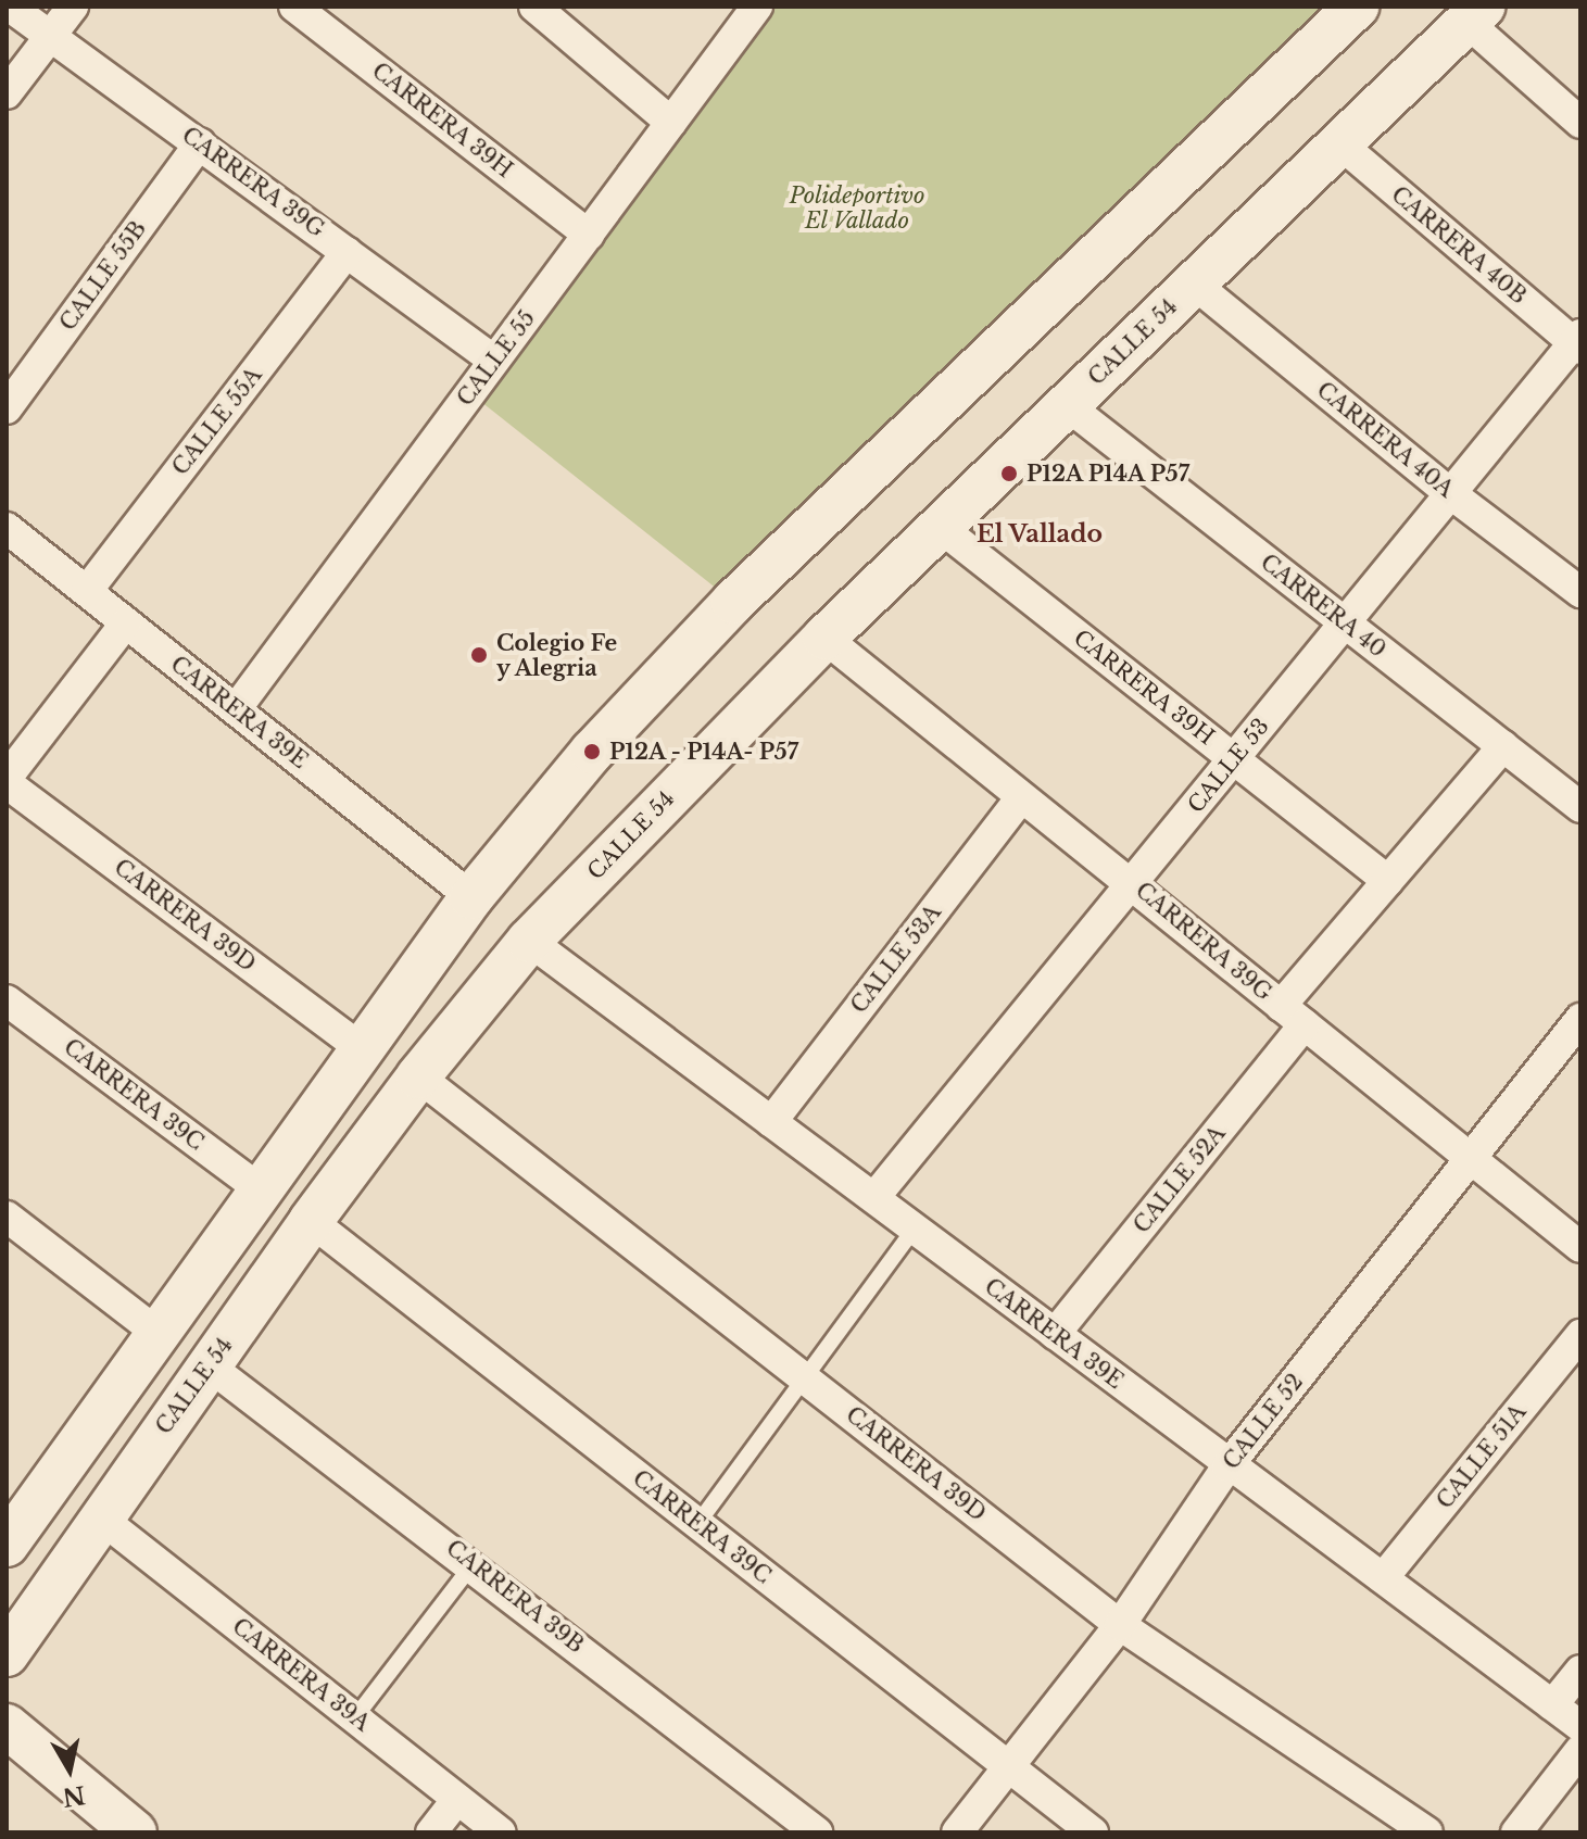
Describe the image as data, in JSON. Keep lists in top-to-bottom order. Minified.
{"streets":{"main road":["CALLE 54"],"street":["CARRERA 39H","CARRERA 39G","CARRERA 40B","CALLE 55B","CALLE 55","CALLE 55A","CARRERA 40A","CARRERA 40","CARRERA 39E","CALLE 53","CARRERA 39D","CALLE 53A","CARRERA 39C","CALLE 52A","CALLE 52","CALLE 51A","CARRERA 39B","CARRERA 39A"]},"crossings":[["CARRERA 39H","CALLE 54"],["CARRERA 39H","CALLE 55"],["CARRERA 39H","CALLE 53"],["CARRERA 39H","CALLE 52A"],["CARRERA 39G","CALLE 55B"],["CARRERA 39G","CALLE 54"],["CARRERA 39G","CALLE 55"],["CARRERA 39G","CALLE 55A"],["CARRERA 39G","CALLE 53"],["CARRERA 39G","CALLE 53A"],["CARRERA 39G","CALLE 52A"],["CARRERA 39G","CALLE 52"],["CARRERA 40B","CALLE 54"],["CARRERA 40B","CALLE 53"],["CALLE 54","CARRERA 40A"],["CALLE 54","CARRERA 40"],["CALLE 54","CARRERA 39E"],["CALLE 54","CARRERA 39D"],["CALLE 54","CARRERA 39C"],["CALLE 54","CARRERA 39B"],["CALLE 54","CARRERA 39A"],["CALLE 55","CARRERA 39E"],["CALLE 55A","CARRERA 39E"],["CARRERA 40A","CALLE 53"],["CARRERA 40","CALLE 53"],["CARRERA 40","CALLE 52A"],["CARRERA 39E","CALLE 53"],["CARRERA 39E","CALLE 53A"],["CARRERA 39E","CALLE 52A"],["CARRERA 39E","CALLE 52"],["CARRERA 39E","CALLE 51A"],["CARRERA 39D","CALLE 52"],["CARRERA 39C","CALLE 52"]],"districts":["El Vallado"],"parks":["Polideportivo El Vallado"],"places":["P12A P14A P57","Colegio Fe y Alegria","P12A - P14A- P57"],"north":"bottom"}
